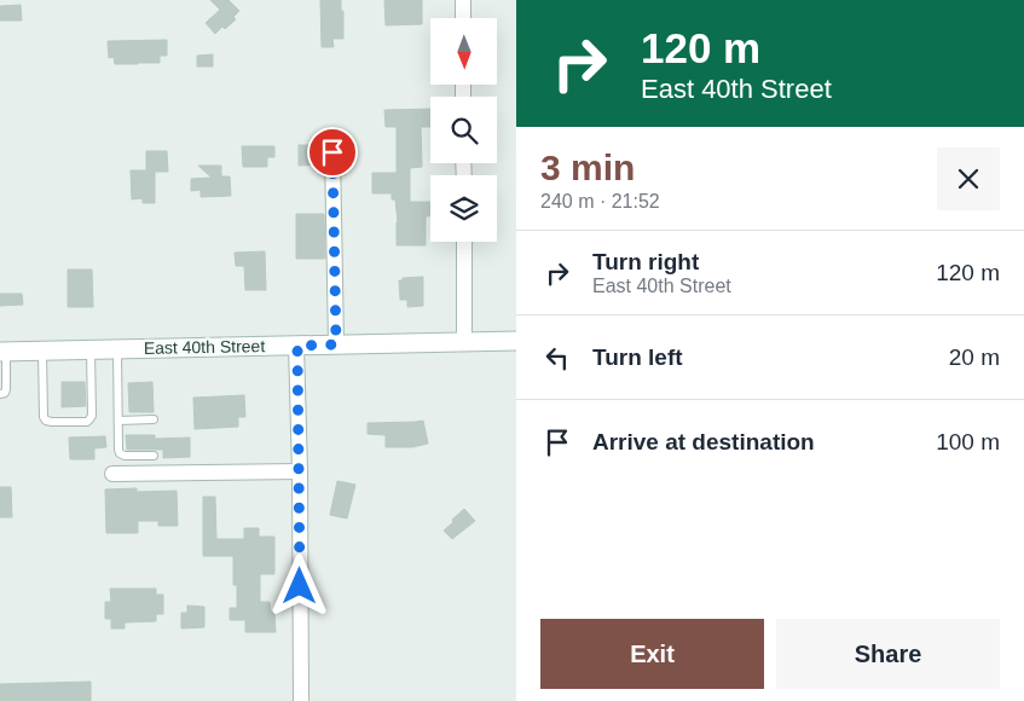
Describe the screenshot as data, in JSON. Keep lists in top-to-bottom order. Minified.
{"streets":{"main road":["East 40th Street"]},"north":"bottom","page":{"turn":["120 m","East 40th Street"],"heading":["3 min","240 m · 21:52"],"list":[{"name":"Turn right","note":"East 40th Street","value":"120 m"},{"name":"Turn left","value":"20 m"},{"name":"Arrive at destination","value":"100 m"}],"buttons":["Exit","Share"]}}
